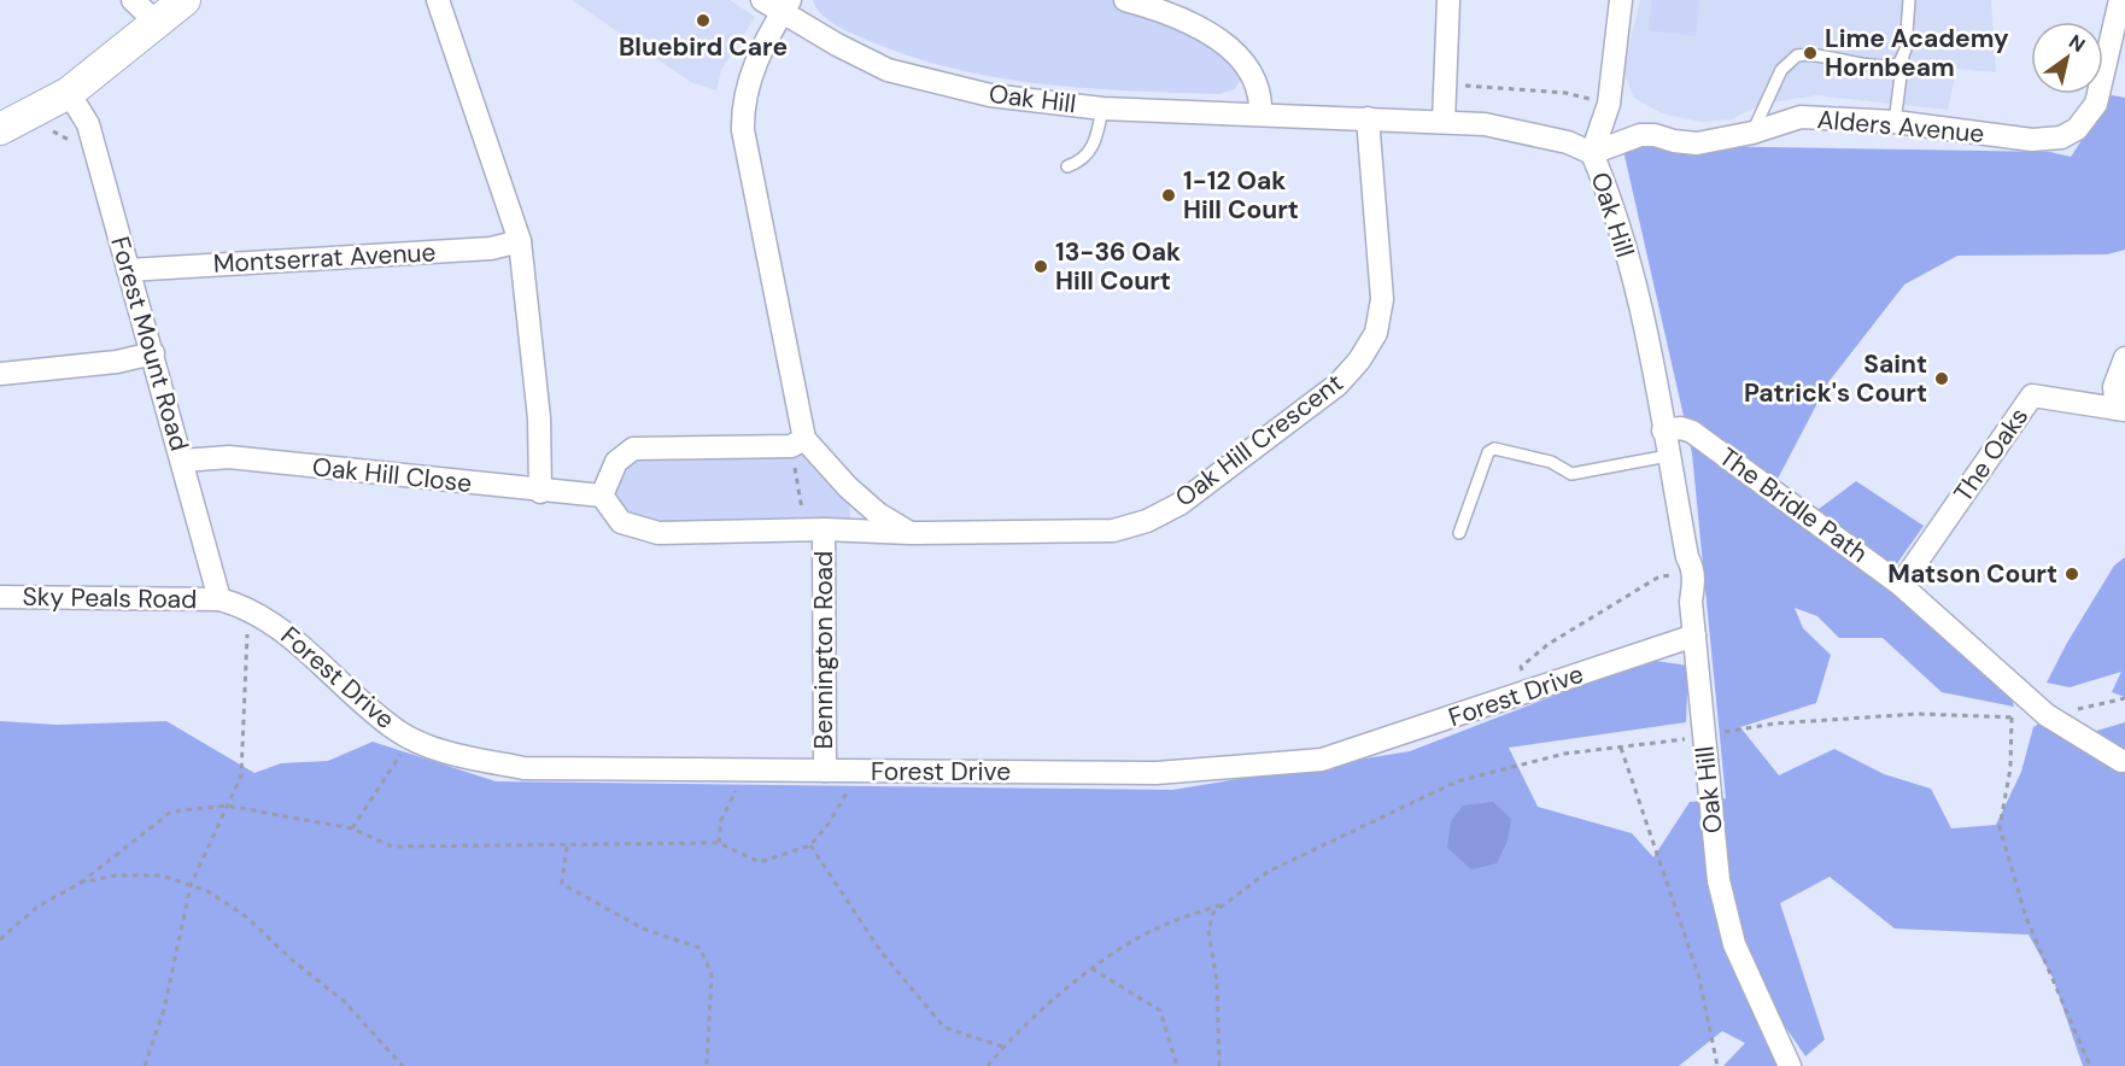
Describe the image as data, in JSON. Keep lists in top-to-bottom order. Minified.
{"streets":{"street":["Oak Hill","Alders Avenue","Montserrat Avenue","Forest Mount Road","Oak Hill Crescent","The Oaks","Oak Hill Close","The Bridle Path","Sky Peals Road","Bennington Road","Forest Drive"]},"crossings":[["Oak Hill","Alders Avenue"],["Oak Hill","Oak Hill Crescent"],["Oak Hill","The Bridle Path"],["Oak Hill","Forest Drive"],["Montserrat Avenue","Forest Mount Road"],["Forest Mount Road","Oak Hill Close"],["Forest Mount Road","Sky Peals Road"],["Forest Mount Road","Forest Drive"],["Oak Hill Crescent","Oak Hill Close"],["Oak Hill Crescent","Bennington Road"],["The Oaks","The Bridle Path"],["Sky Peals Road","Forest Drive"],["Bennington Road","Forest Drive"]],"places":["Bluebird Care","Lime Academy Hornbeam","1-12 Oak Hill Court","13-36 Oak Hill Court","Saint Patrick's Court","Matson Court"],"north":"top right"}
